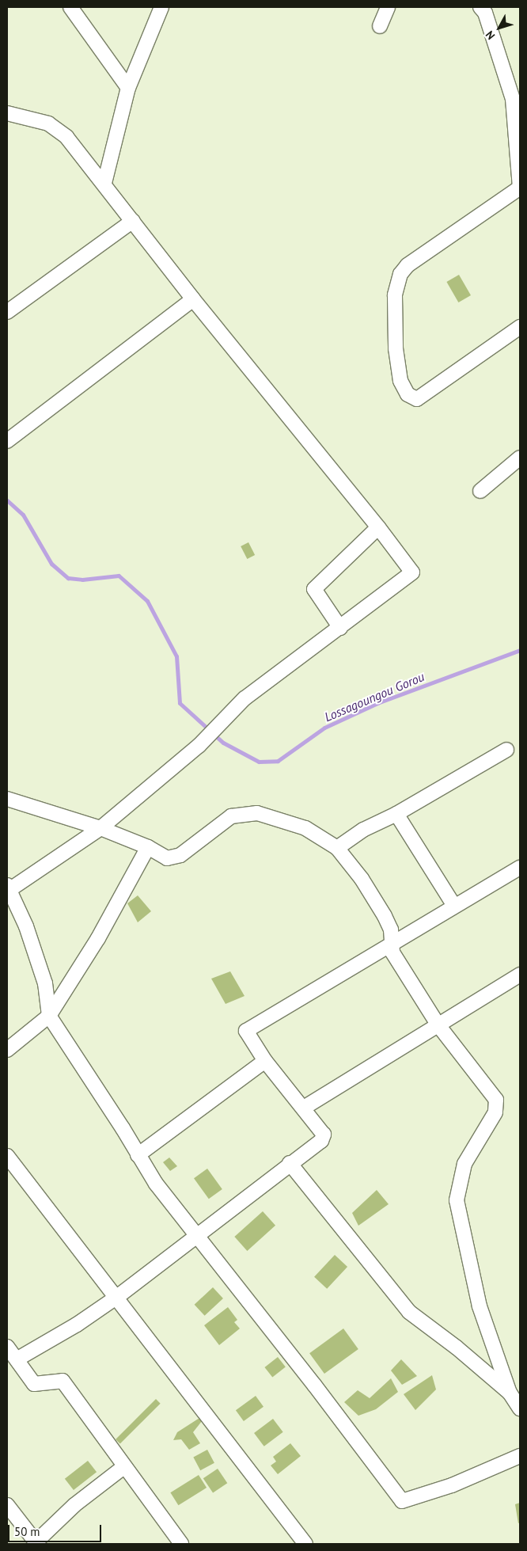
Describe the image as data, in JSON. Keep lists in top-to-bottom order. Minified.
{"water":["Lossagoungou Gorou"],"scale_bar":"50 m","north":"bottom left"}
